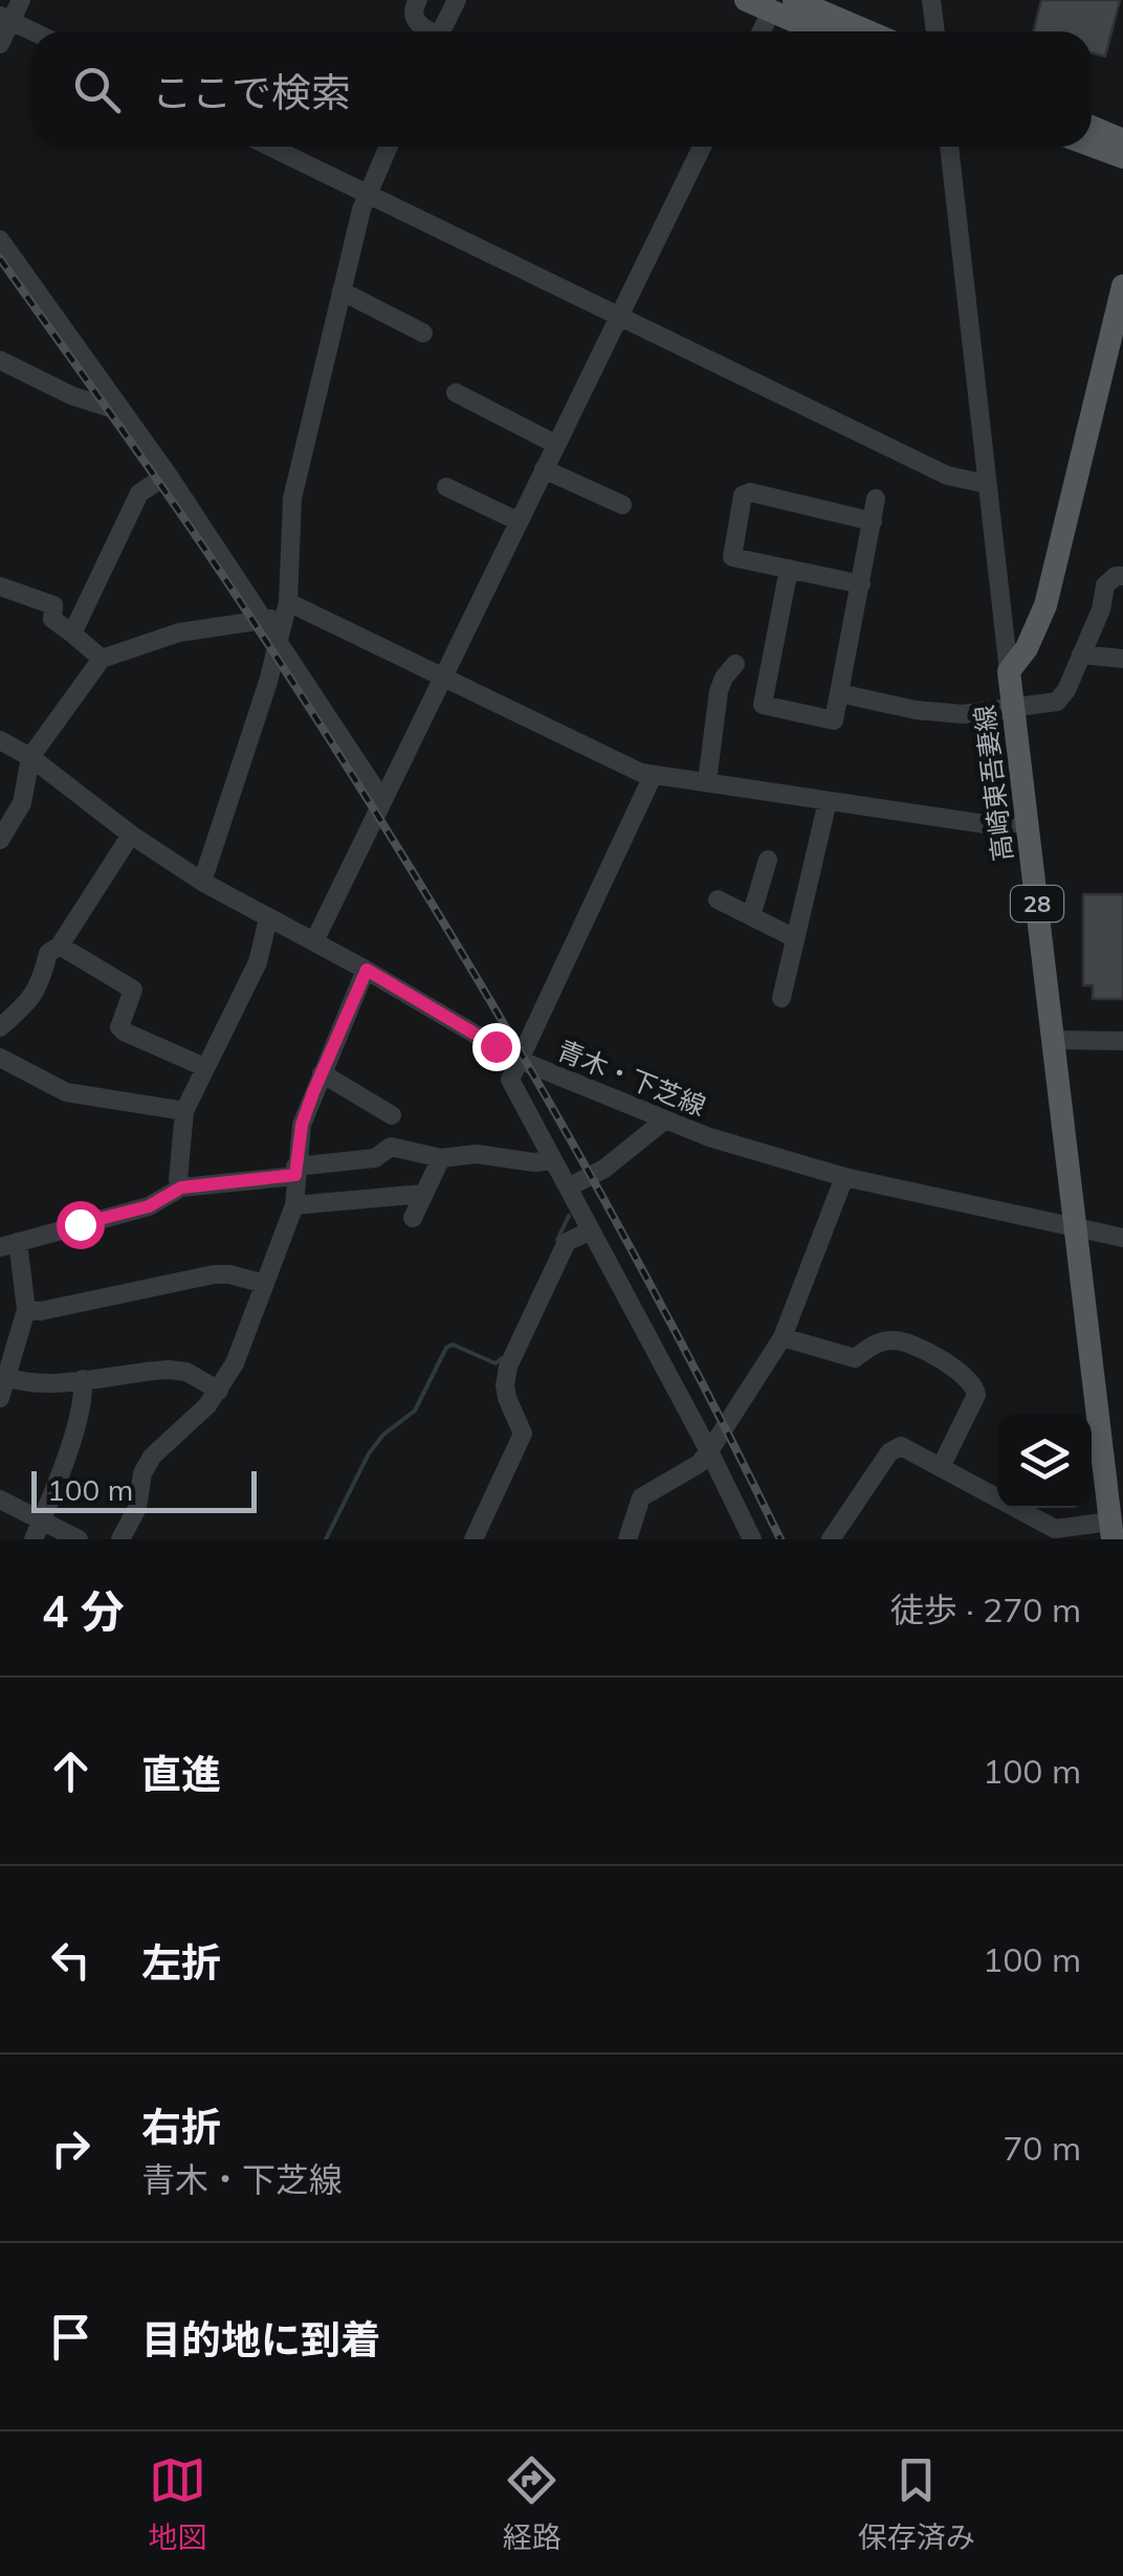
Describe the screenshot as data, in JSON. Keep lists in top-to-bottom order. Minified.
{"streets":{"main road":["高崎東吾妻線","28"],"street":["青木・下芝線"]},"crossings":[["高崎東吾妻線","青木・下芝線"]],"scale_bar":"100 m","page":{"search":"ここで検索","scale":"100 m","heading":["4 分","徒歩 · 270 m"],"list":[["直進","100 m"],["左折","100 m"],["右折","青木・下芝線","70 m"],"目的地に到着"],"nav":["地図","経路","保存済み"]}}
